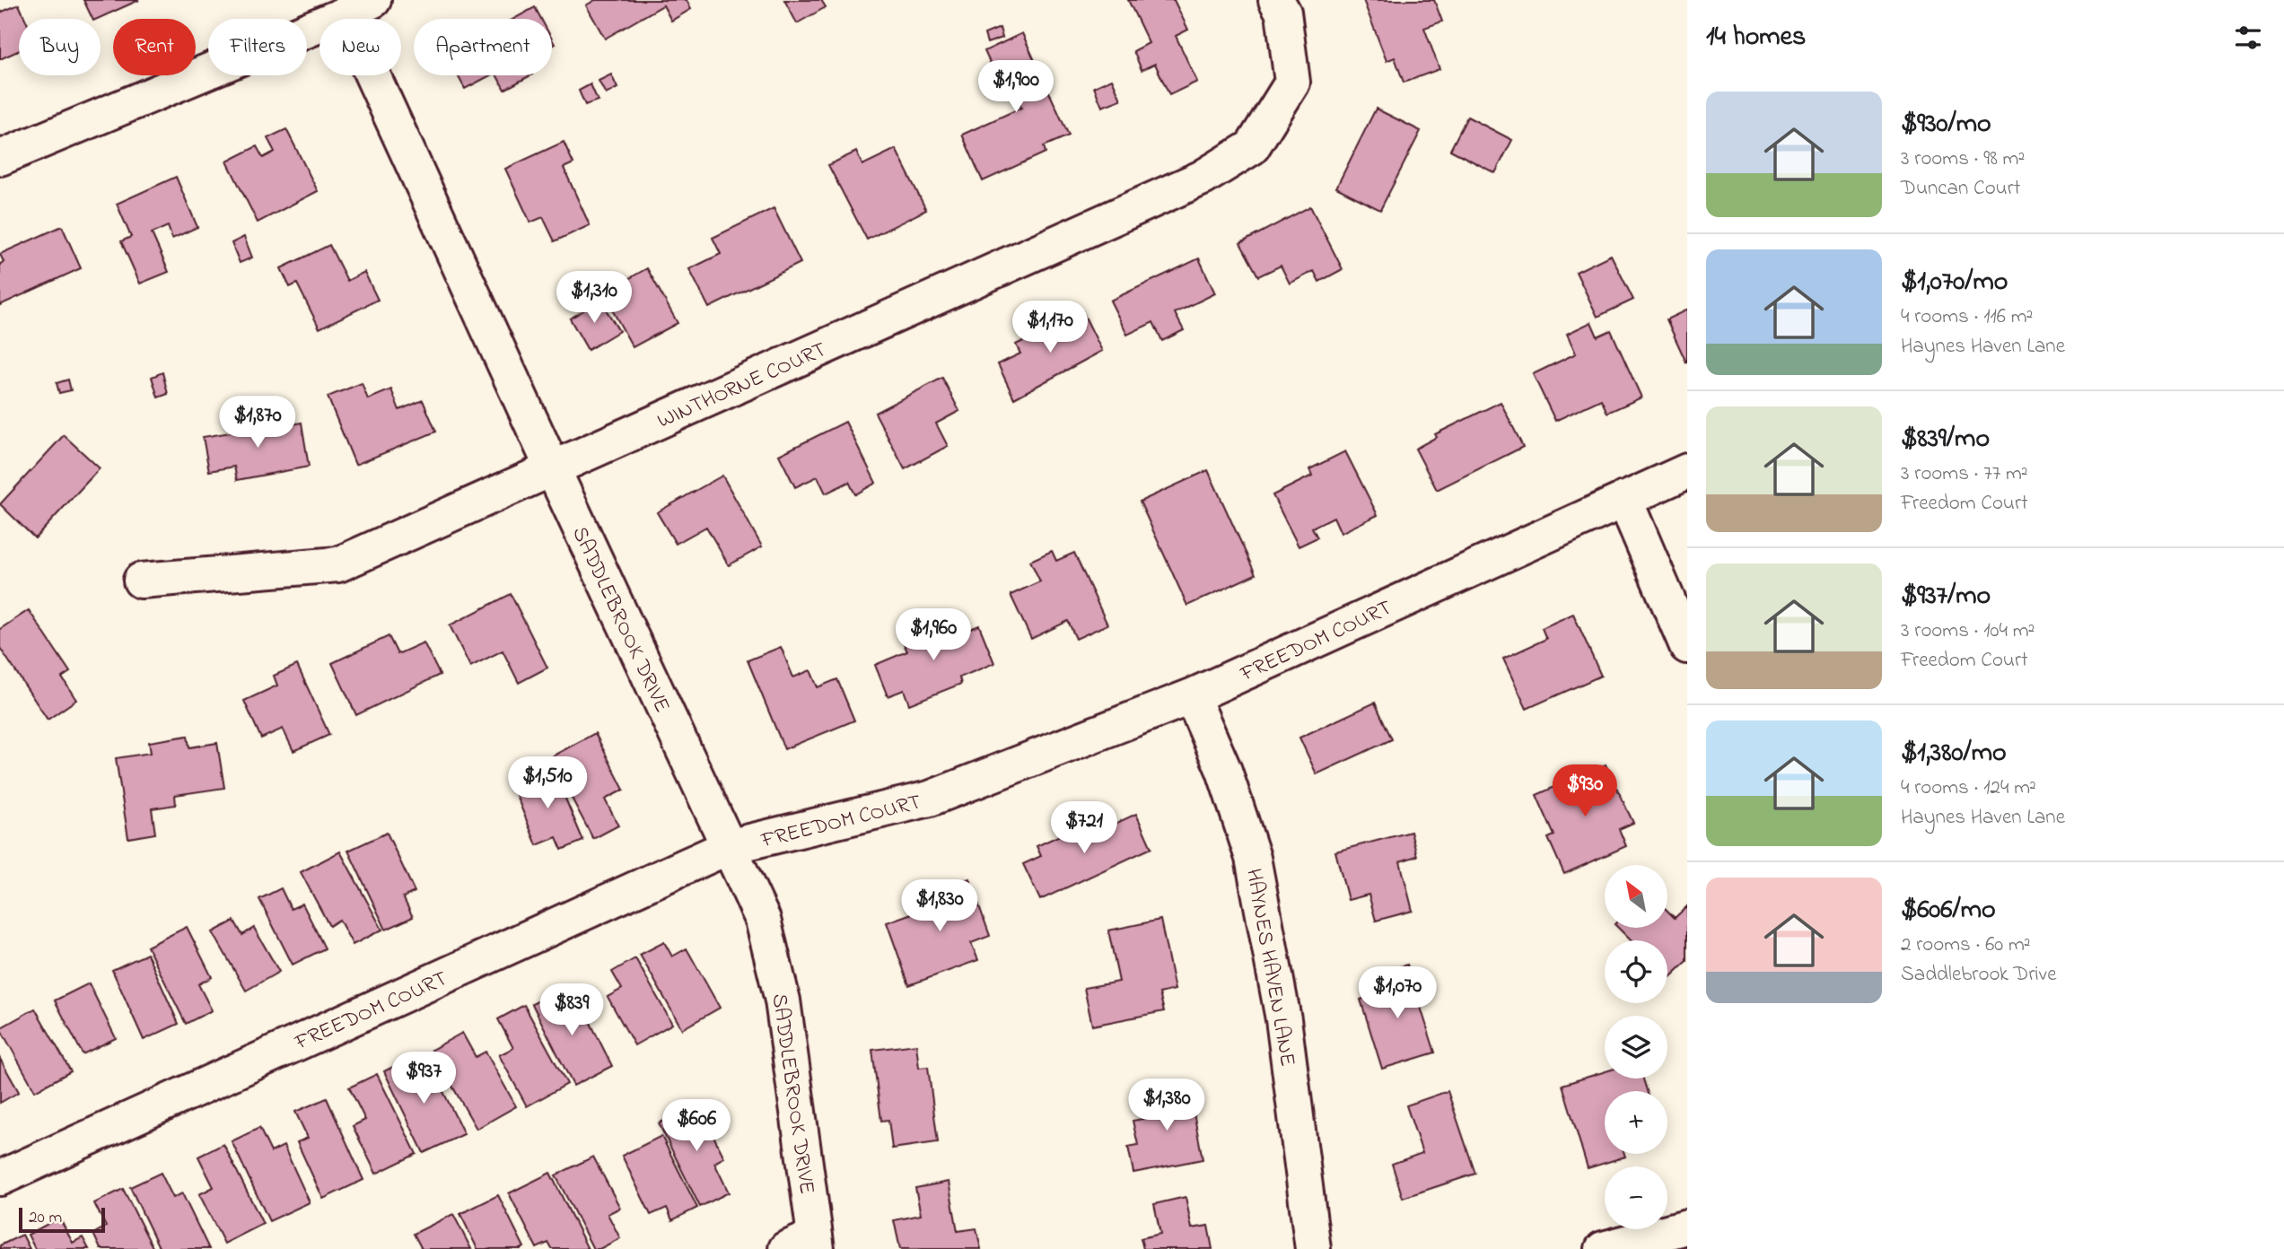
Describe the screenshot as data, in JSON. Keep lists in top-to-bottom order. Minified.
{"streets":{"street":["WINTHORNE COURT","SADDLEBROOK DRIVE","FREEDOM COURT","HAYNES HAVEN LANE"]},"crossings":[["WINTHORNE COURT","SADDLEBROOK DRIVE"],["SADDLEBROOK DRIVE","FREEDOM COURT"],["FREEDOM COURT","HAYNES HAVEN LANE"]],"scale_bar":"20 m","north":"top left","page":{"heading":"14 homes","chip":["Buy","Rent","Filters","New","Apartment"],"price":["$1,900","$1,310","$1,170","$1,870","$1,960","$1,510","$930","$721","$1,830","$1,070","$839","$937","$1,380","$606"],"list":[{"name":"$930/mo","note":"3 rooms · 98 m² · Duncan Court"},{"name":"$1,070/mo","note":"4 rooms · 116 m² · Haynes Haven Lane"},{"name":"$839/mo","note":"3 rooms · 77 m² · Freedom Court"},{"name":"$937/mo","note":"3 rooms · 104 m² · Freedom Court"},{"name":"$1,380/mo","note":"4 rooms · 124 m² · Haynes Haven Lane"},{"name":"$606/mo","note":"2 rooms · 60 m² · Saddlebrook Drive"}],"map_buttons":["+","−"],"scale":"20 m"}}
